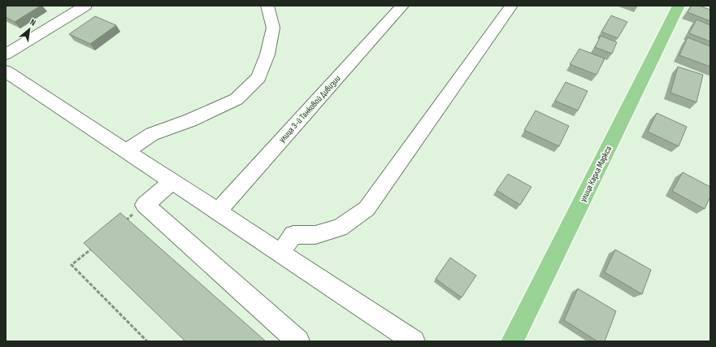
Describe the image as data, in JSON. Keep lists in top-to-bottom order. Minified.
{"streets":{"main road":["улица Карла Маркса"],"street":["улица 3-й Танковой Дивизии"]},"north":"top right"}
